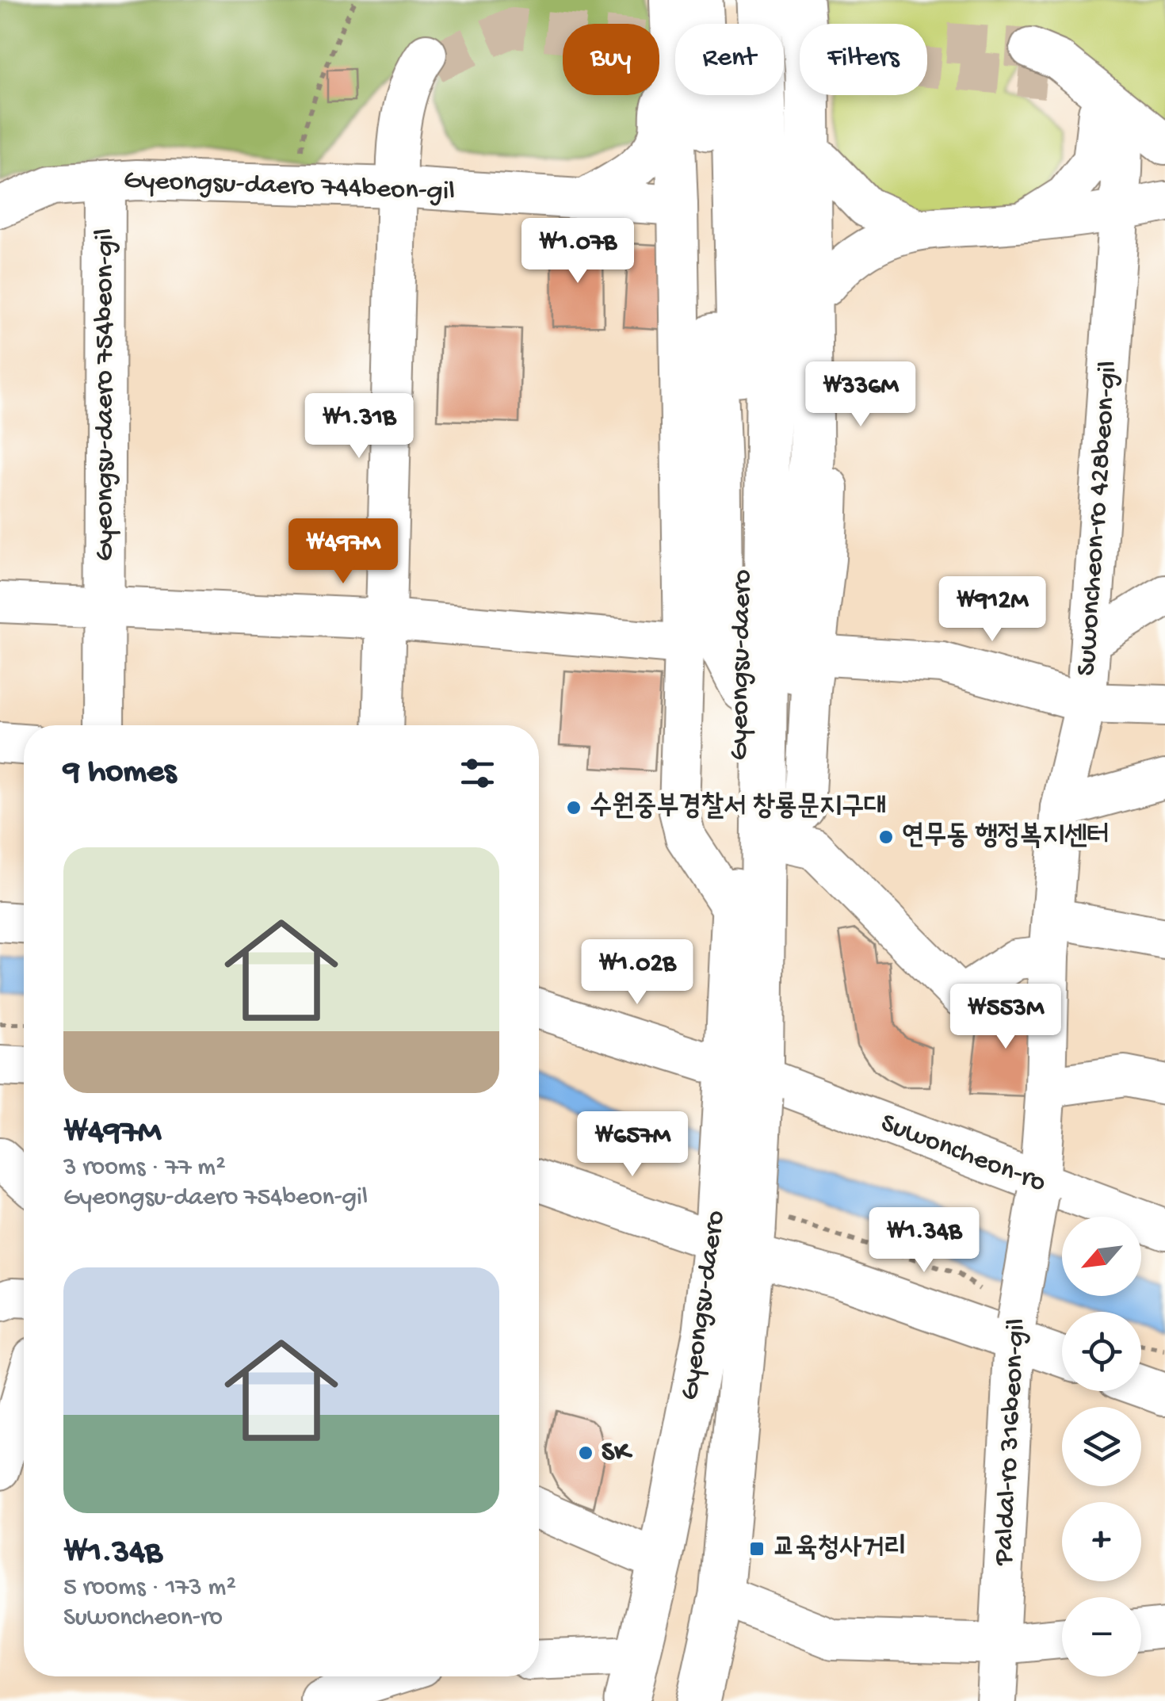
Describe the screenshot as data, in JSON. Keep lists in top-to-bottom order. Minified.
{"streets":{"main road":["Gyeongsu-daero"],"street":["Gyeongsu-daero 744beon-gil","Gyeongsu-daero 754beon-gil","Suwoncheon-ro 428beon-gil","Suwoncheon-ro","Paldal-ro 316beon-gil"]},"crossings":[["Gyeongsu-daero 744beon-gil","Gyeongsu-daero 754beon-gil"],["Suwoncheon-ro 428beon-gil","Suwoncheon-ro"],["Suwoncheon-ro 428beon-gil","Paldal-ro 316beon-gil"],["Gyeongsu-daero","Suwoncheon-ro"],["Suwoncheon-ro","Paldal-ro 316beon-gil"]],"places":{"other":["수원중부경찰서 창룡문지구대","연무동 행정복지센터","SK"],"transit":["교육청사거리"]},"north":"bottom left","page":{"chip":["Buy","Rent","Filters"],"price":["₩1.07B","₩336M","₩1.31B","₩497M","₩912M","₩1.02B","₩553M","₩657M","₩1.34B"],"heading":"9 homes","list":[{"name":"₩497M","note":"3 rooms · 77 m² · Gyeongsu-daero 754beon-gil"},{"name":"₩1.34B","note":"5 rooms · 173 m² · Suwoncheon-ro"}],"map_buttons":["+","−"]}}
